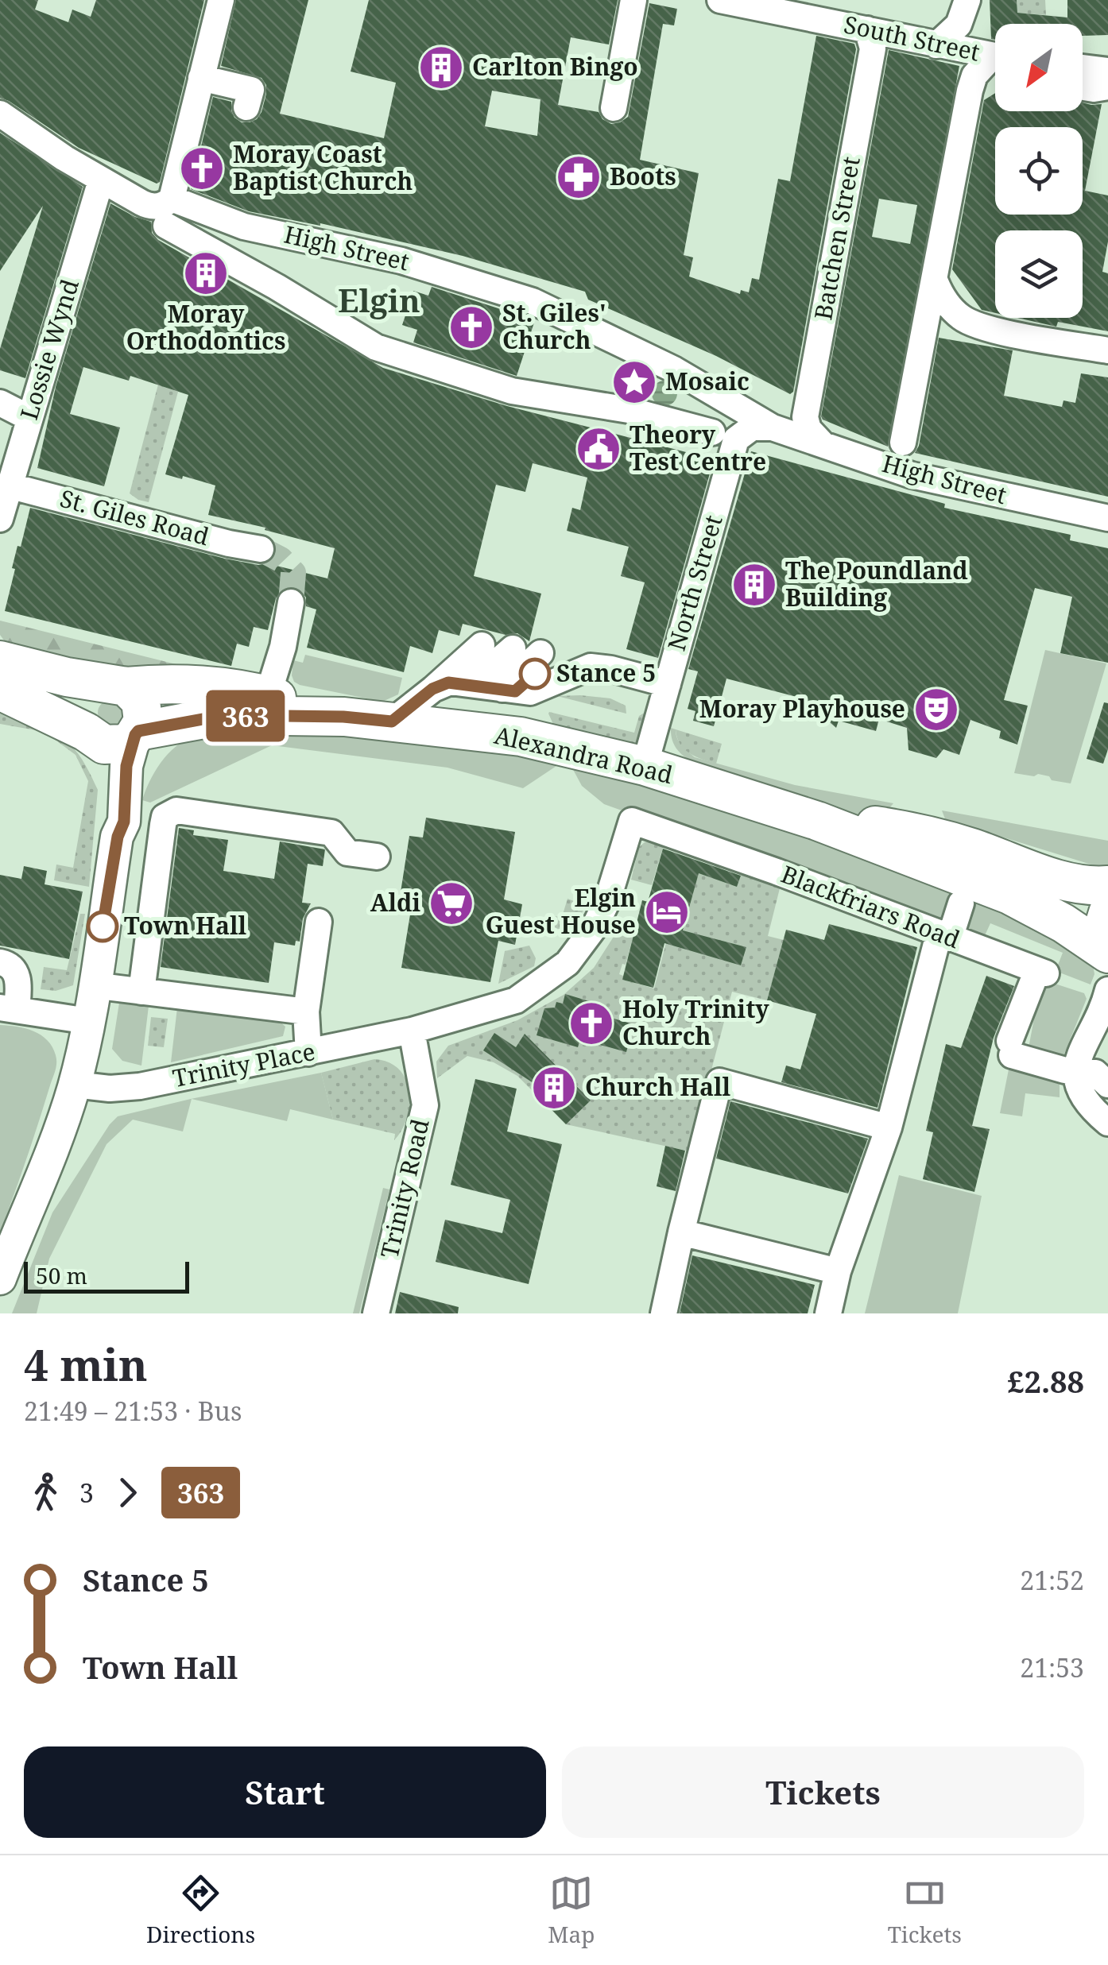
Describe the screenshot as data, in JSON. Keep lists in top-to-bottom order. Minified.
{"streets":{"highway":["Alexandra Road"],"street":["South Street","Batchen Street","High Street","Lossie Wynd","St. Giles Road","North Street","Blackfriars Road","Trinity Place","Trinity Road"]},"crossings":[["South Street","Batchen Street"],["Batchen Street","High Street"],["High Street","Lossie Wynd"],["High Street","North Street"],["Lossie Wynd","St. Giles Road"],["North Street","Alexandra Road"],["Blackfriars Road","Trinity Place"],["Blackfriars Road","Trinity Road"],["Trinity Place","Trinity Road"]],"districts":["Elgin"],"places":{"building":["Carlton Bingo","Moray Orthodontics","The Poundland Building","Church Hall"],"church":["Moray Coast Baptist Church","St. Giles' Church","Holy Trinity Church"],"pharmacy":["Boots"],"place":["Mosaic"],"public building":["Theory Test Centre"],"other":["Stance 5","Town Hall"],"theatre":["Moray Playhouse"],"supermarket":["Aldi"],"hotel":["Elgin Guest House"]},"lines":["bus line 363"],"scale_bar":"50 m","north":"bottom left","page":{"on_map":"363","scale":"50 m","heading":["4 min","21:49 – 21:53 · Bus","£2.88"],"legs":["3","363"],"list":[{"name":"Stance 5","value":"21:52"},{"name":"Town Hall","value":"21:53"}],"buttons":["Start","Tickets"],"tabs":["Directions","Map","Tickets"]}}
